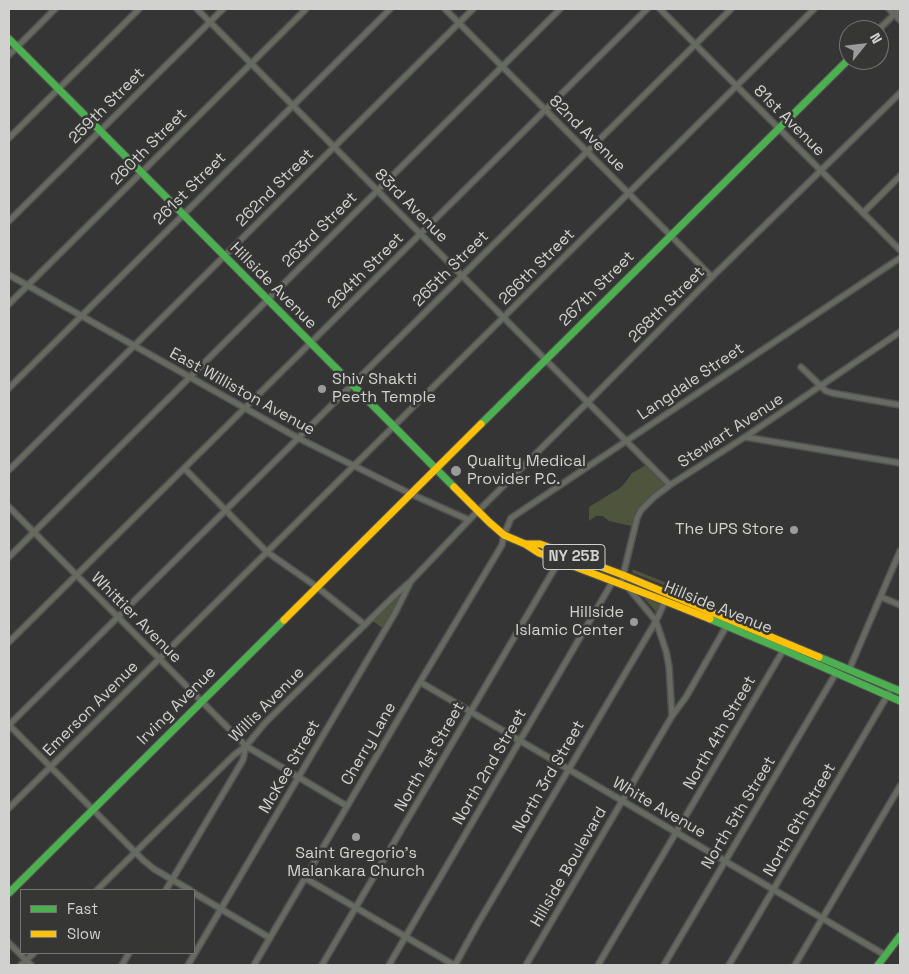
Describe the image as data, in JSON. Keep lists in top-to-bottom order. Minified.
{"streets":{"main road":["Hillside Avenue","267th Street","NY 25B","Irving Avenue"],"street":["259th Street","81st Avenue","82nd Avenue","260th Street","262nd Street","261st Street","83rd Avenue","263rd Street","266th Street","265th Street","264th Street","268th Street","Langdale Street","East Williston Avenue","Stewart Avenue","Whittier Avenue","Willis Avenue","Emerson Avenue","North 4th Street","Cherry Lane","North 1st Street","McKee Street","North 2nd Street","North 3rd Street","White Avenue","North 5th Street","North 6th Street","Hillside Boulevard"]},"crossings":[["259th Street","83rd Avenue"],["259th Street","Hillside Avenue"],["81st Avenue","266th Street"],["81st Avenue","265th Street"],["81st Avenue","267th Street"],["81st Avenue","268th Street"],["82nd Avenue","262nd Street"],["82nd Avenue","263rd Street"],["82nd Avenue","266th Street"],["82nd Avenue","265th Street"],["82nd Avenue","264th Street"],["82nd Avenue","267th Street"],["82nd Avenue","268th Street"],["260th Street","83rd Avenue"],["260th Street","Hillside Avenue"],["260th Street","East Williston Avenue"],["262nd Street","83rd Avenue"],["262nd Street","Hillside Avenue"],["262nd Street","East Williston Avenue"],["261st Street","83rd Avenue"],["261st Street","Hillside Avenue"],["261st Street","East Williston Avenue"],["83rd Avenue","263rd Street"],["83rd Avenue","266th Street"],["83rd Avenue","265th Street"],["83rd Avenue","264th Street"],["83rd Avenue","267th Street"],["83rd Avenue","268th Street"],["83rd Avenue","Langdale Street"],["83rd Avenue","Stewart Avenue"],["263rd Street","Hillside Avenue"],["263rd Street","East Williston Avenue"],["263rd Street","Whittier Avenue"],["266th Street","Hillside Avenue"],["266th Street","East Williston Avenue"],["266th Street","Emerson Avenue"],["265th Street","Hillside Avenue"],["265th Street","East Williston Avenue"],["265th Street","Whittier Avenue"],["264th Street","Hillside Avenue"],["264th Street","East Williston Avenue"],["264th Street","Whittier Avenue"],["Hillside Avenue","267th Street"],["Hillside Avenue","268th Street"],["Hillside Avenue","Langdale Street"],["Hillside Avenue","Stewart Avenue"],["Hillside Avenue","North 4th Street"],["Hillside Avenue","Cherry Lane"],["Hillside Avenue","North 1st Street"],["Hillside Avenue","North 2nd Street"],["Hillside Avenue","North 3rd Street"],["Hillside Avenue","North 5th Street"],["Hillside Avenue","North 6th Street"],["Hillside Avenue","Hillside Boulevard"],["267th Street","East Williston Avenue"],["267th Street","Irving Avenue"],["268th Street","East Williston Avenue"],["268th Street","Willis Avenue"],["Langdale Street","Cherry Lane"],["Stewart Avenue","North 2nd Street"],["Whittier Avenue","Willis Avenue"],["Whittier Avenue","Irving Avenue"],["Whittier Avenue","Emerson Avenue"],["Whittier Avenue","Cherry Lane"],["Whittier Avenue","McKee Street"],["Willis Avenue","McKee Street"],["North 4th Street","White Avenue"],["Cherry Lane","White Avenue"],["North 1st Street","White Avenue"],["North 2nd Street","White Avenue"],["North 3rd Street","White Avenue"],["White Avenue","North 5th Street"],["White Avenue","North 6th Street"],["White Avenue","Hillside Boulevard"]],"places":["Shiv Shakti Peeth Temple","Quality Medical Provider P.C.","The UPS Store","Hillside Islamic Center","Saint Gregorio's Malankara Church"],"legend":["Fast","Slow"],"north":"top right"}
